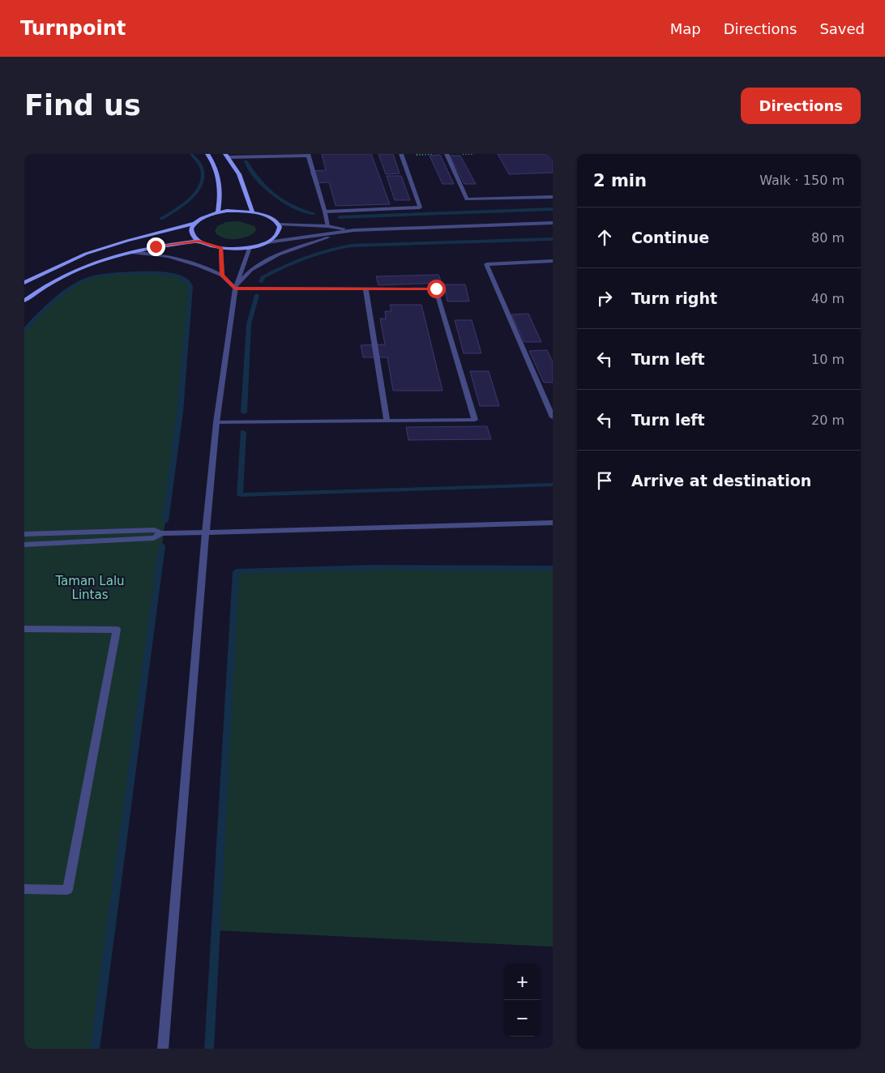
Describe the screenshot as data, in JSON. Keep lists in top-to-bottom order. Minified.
{"parks":["Taman Lalu Lintas"],"page":{"header":"Turnpoint","nav":["Map","Directions","Saved"],"buttons":"Directions","title":"Find us","heading":["2 min","Walk · 150 m"],"list":[["Continue","80 m"],["Turn right","40 m"],["Turn left","10 m"],["Turn left","20 m"],"Arrive at destination"],"map_buttons":["+","−"]}}
